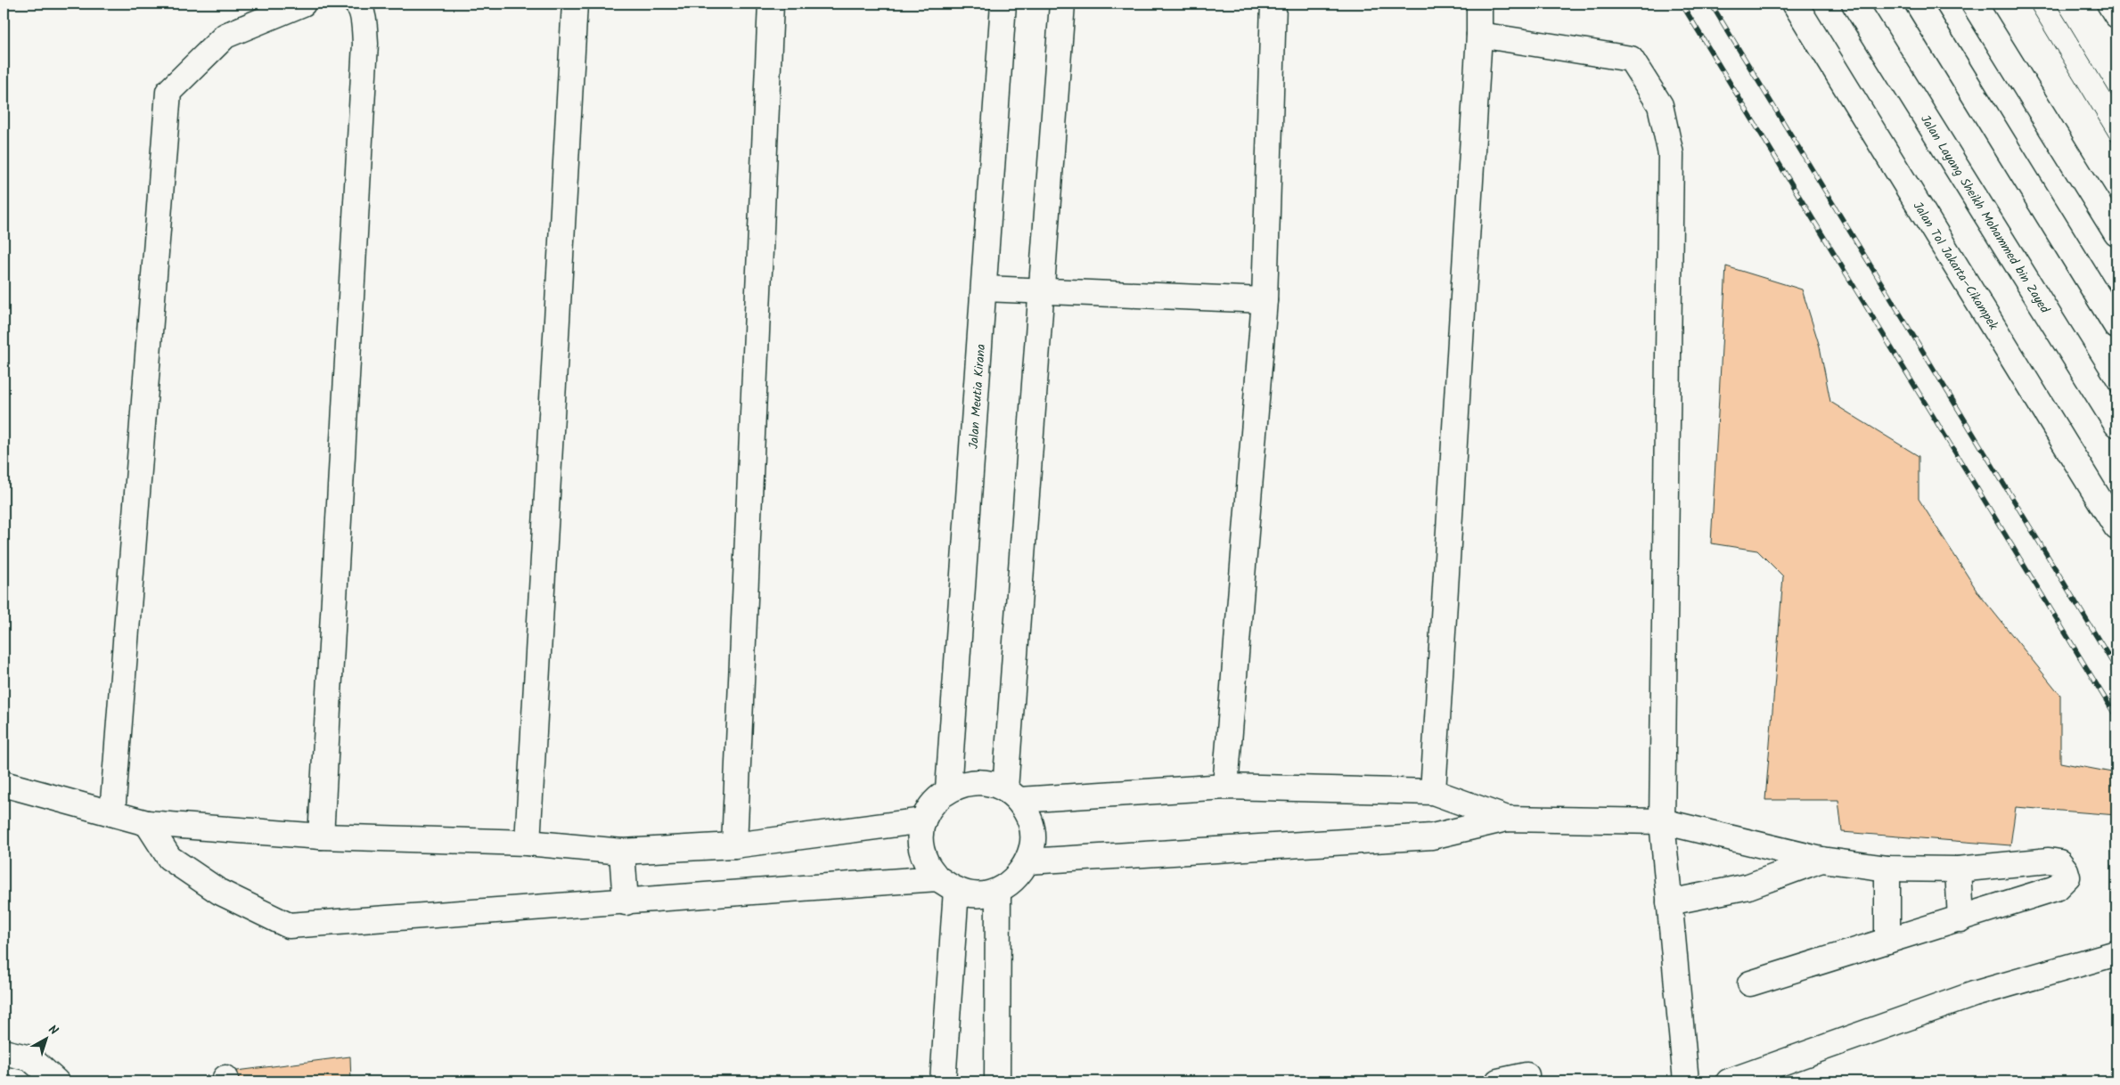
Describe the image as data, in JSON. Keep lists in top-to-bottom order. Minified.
{"streets":{"main road":["Jalan Layang Sheikh Mohammed bin Zayed","Jalan Tol Jakarta–Cikampek","Jalan Meutia Kirana"]},"north":"top right"}
